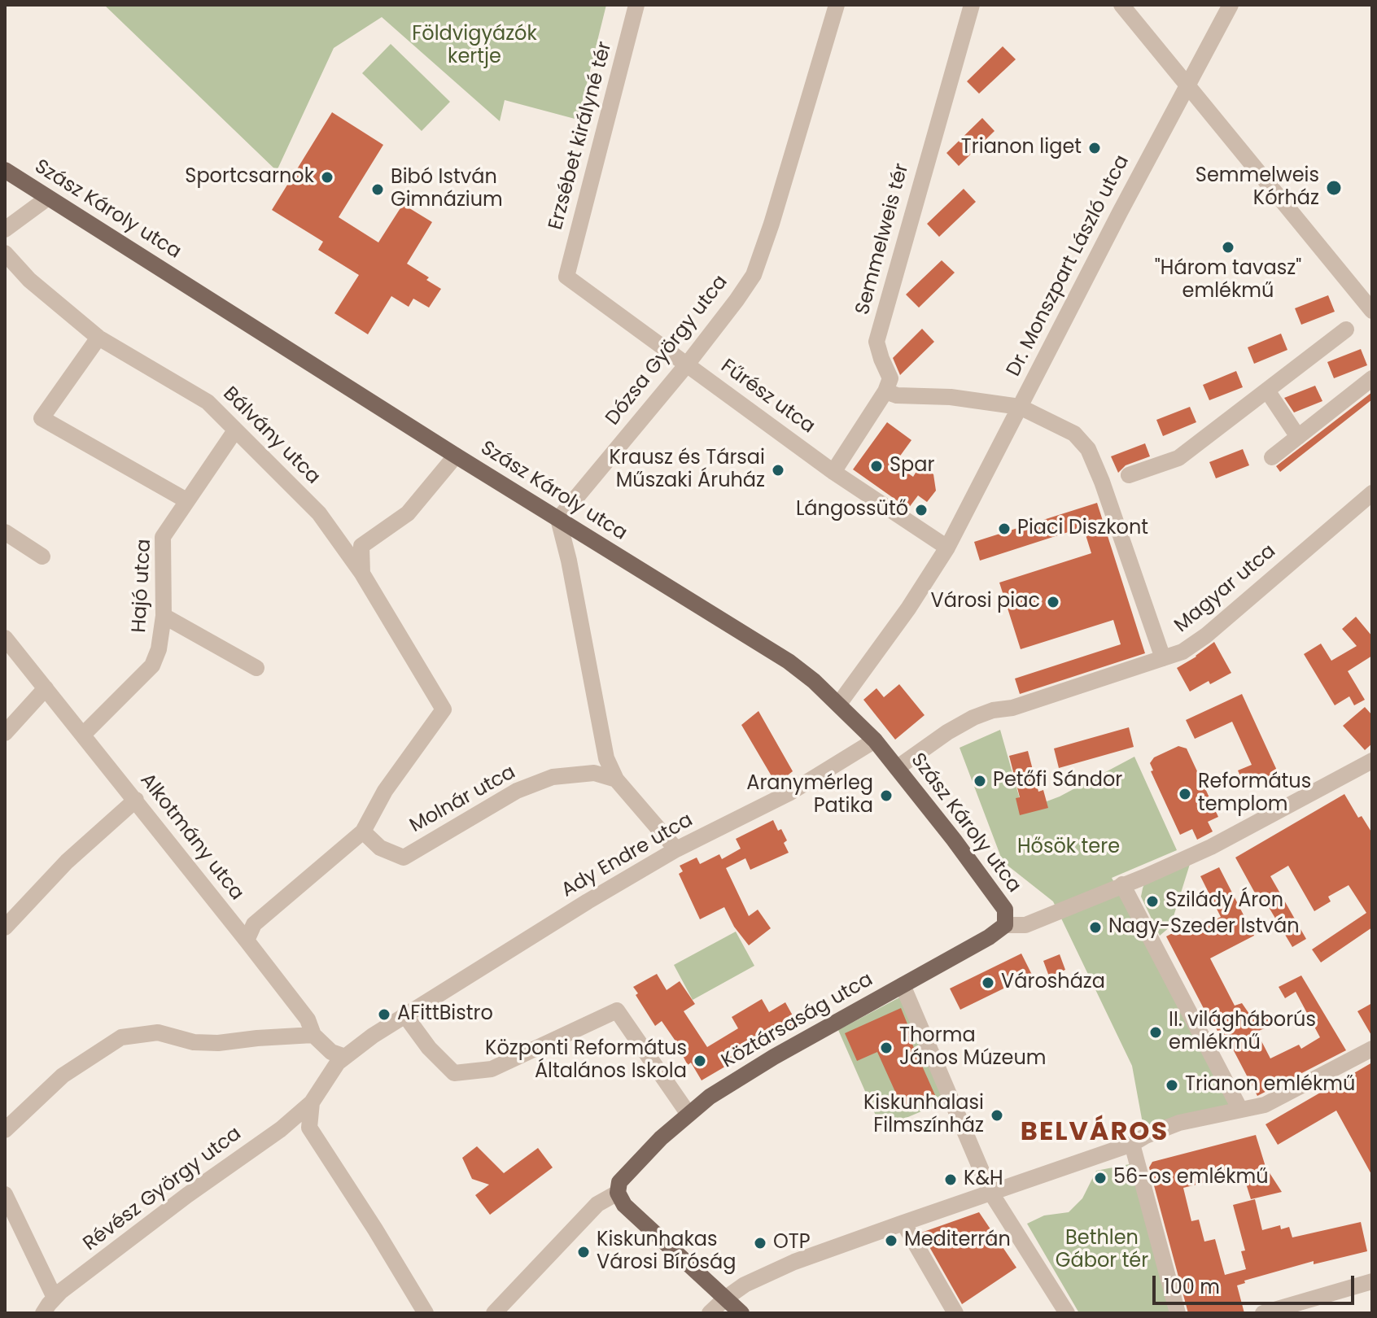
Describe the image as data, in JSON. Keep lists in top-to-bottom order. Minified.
{"streets":{"main road":["Szász Károly utca","Köztársaság utca"],"street":["Erzsébet királyné tér","Semmelweis tér","Dr. Monszpart László utca","Dózsa György utca","Fűrész utca","Bálvány utca","Hajó utca","Magyar utca","Molnár utca","Alkotmány utca","Ady Endre utca","Révész György utca"]},"crossings":[["Erzsébet királyné tér","Fűrész utca"],["Szász Károly utca","Dr. Monszpart László utca"],["Szász Károly utca","Dózsa György utca"],["Szász Károly utca","Magyar utca"],["Szász Károly utca","Ady Endre utca"],["Szász Károly utca","Köztársaság utca"],["Dr. Monszpart László utca","Fűrész utca"],["Dózsa György utca","Fűrész utca"],["Bálvány utca","Hajó utca"],["Bálvány utca","Molnár utca"],["Hajó utca","Alkotmány utca"],["Alkotmány utca","Ady Endre utca"],["Alkotmány utca","Révész György utca"],["Ady Endre utca","Révész György utca"]],"districts":["BELVÁROS"],"parks":["Földvigyázók kertje","Hősök tere","Bethlen Gábor tér"],"places":["Trianon liget","Sportcsarnok","Semmelweis Kórház","Bibó István Gimnázium","\"Három tavasz\" emlékmű","Spar","Krausz és Társai Műszaki Áruház","Lángossütő","Piaci Diszkont","Városi piac","Petőfi Sándor","Református templom","Aranymérleg Patika","Szilády Áron","Nagy-Szeder István","Városháza","AFittBistro","II. világháborús emlékmű","Thorma János Múzeum","Központi Református Általános Iskola","Trianon emlékmű","Kiskunhalasi Filmszínház","56-os emlékmű","K&H","Mediterrán","OTP","Kiskunhakas Városi Bíróság"],"scale_bar":"100 m"}
